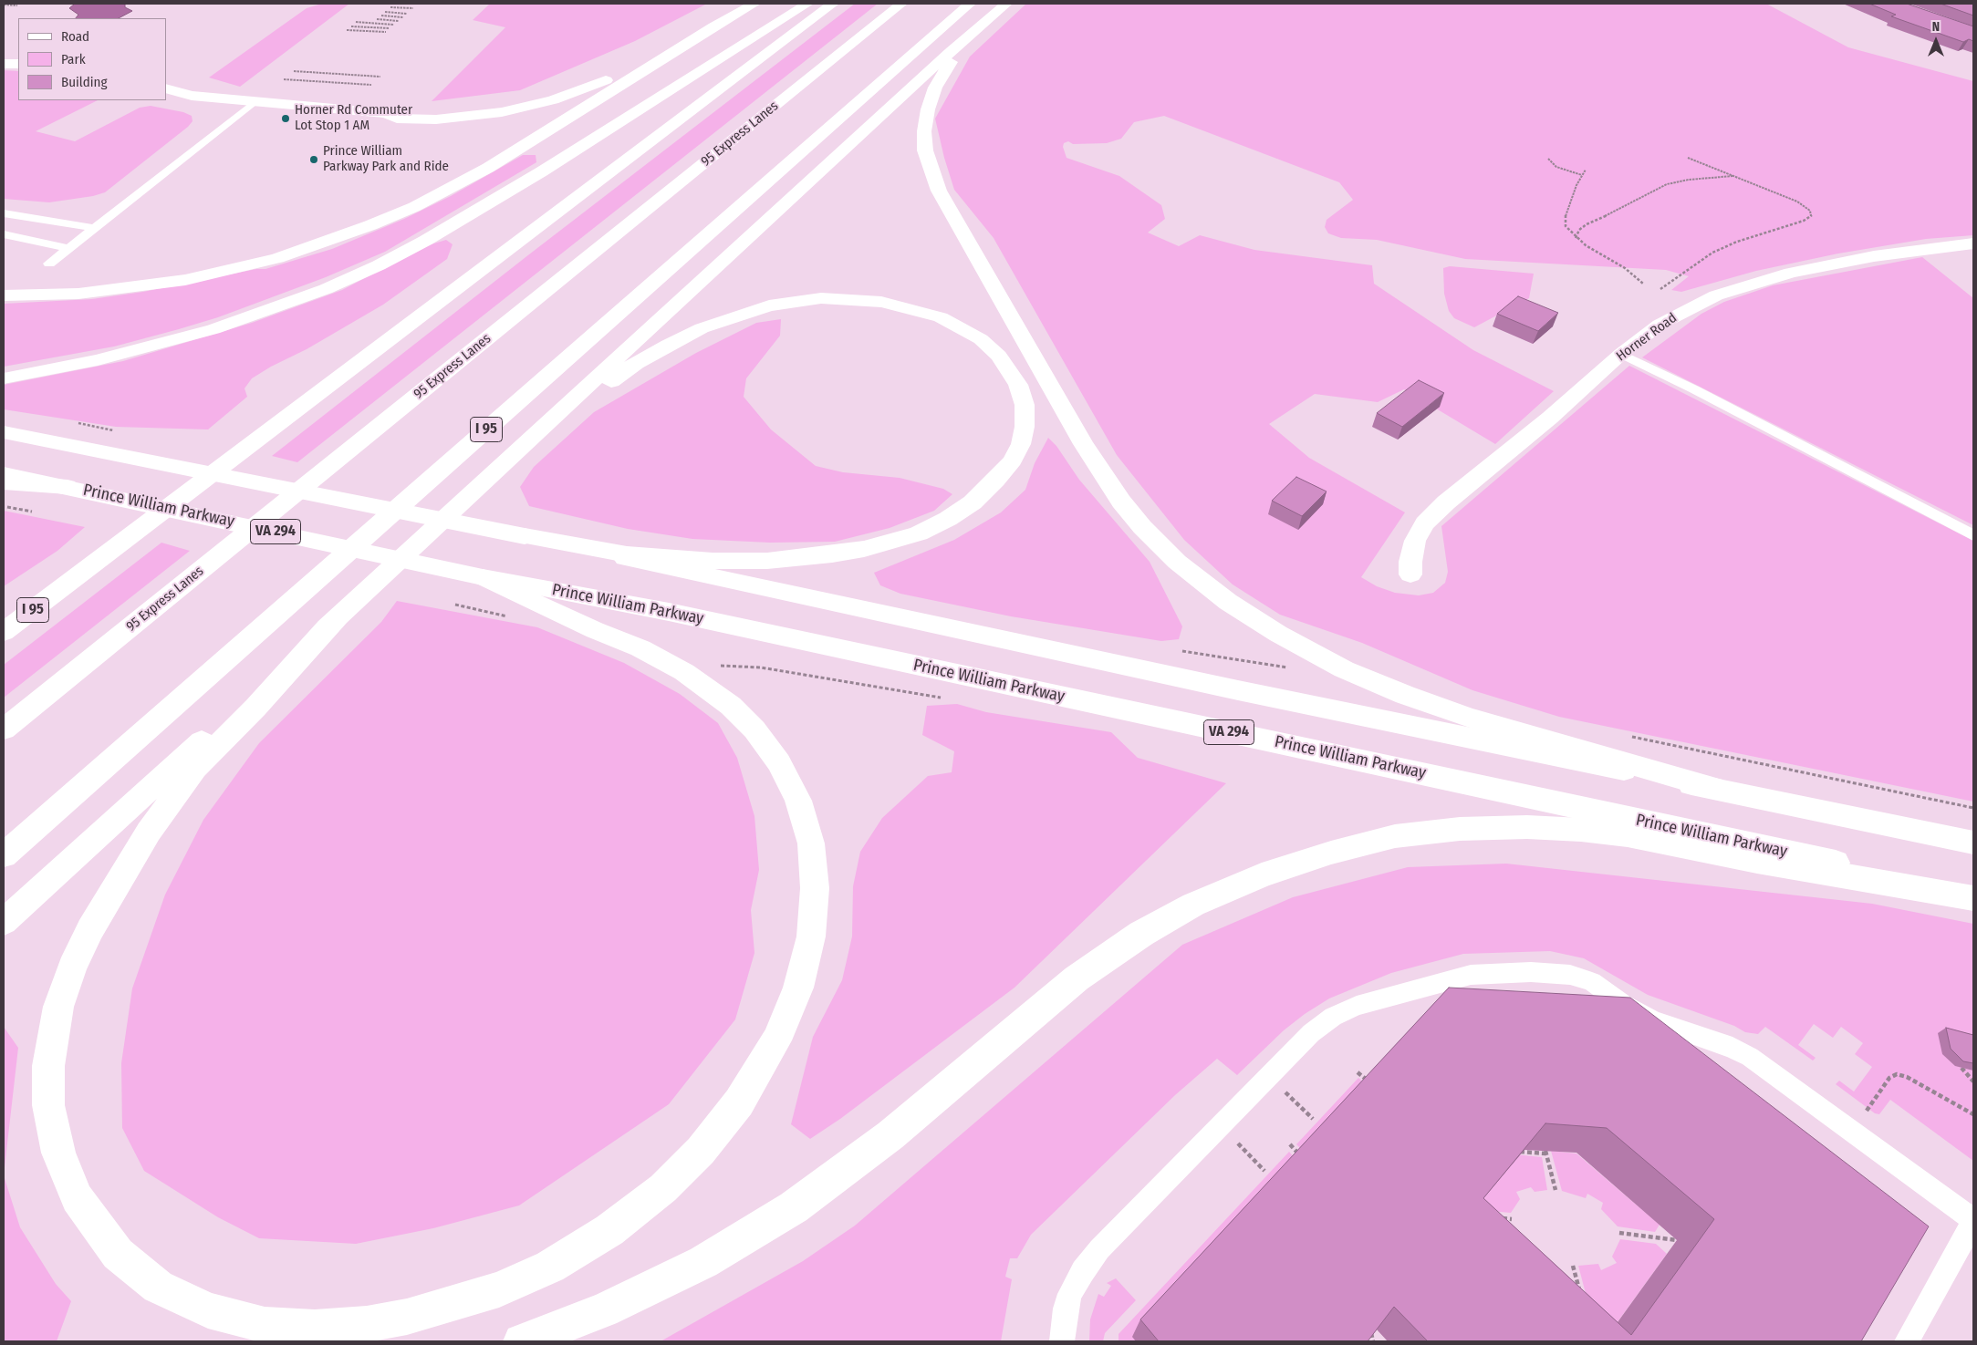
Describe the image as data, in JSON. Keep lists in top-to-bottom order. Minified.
{"streets":{"main road":["95 Express Lanes","Horner Road","I 95","Prince William Parkway","VA 294"]},"places":["Horner Rd Commuter Lot Stop 1 AM","Prince William Parkway Park and Ride"],"legend":["Road","Park","Building"],"north":"top"}
